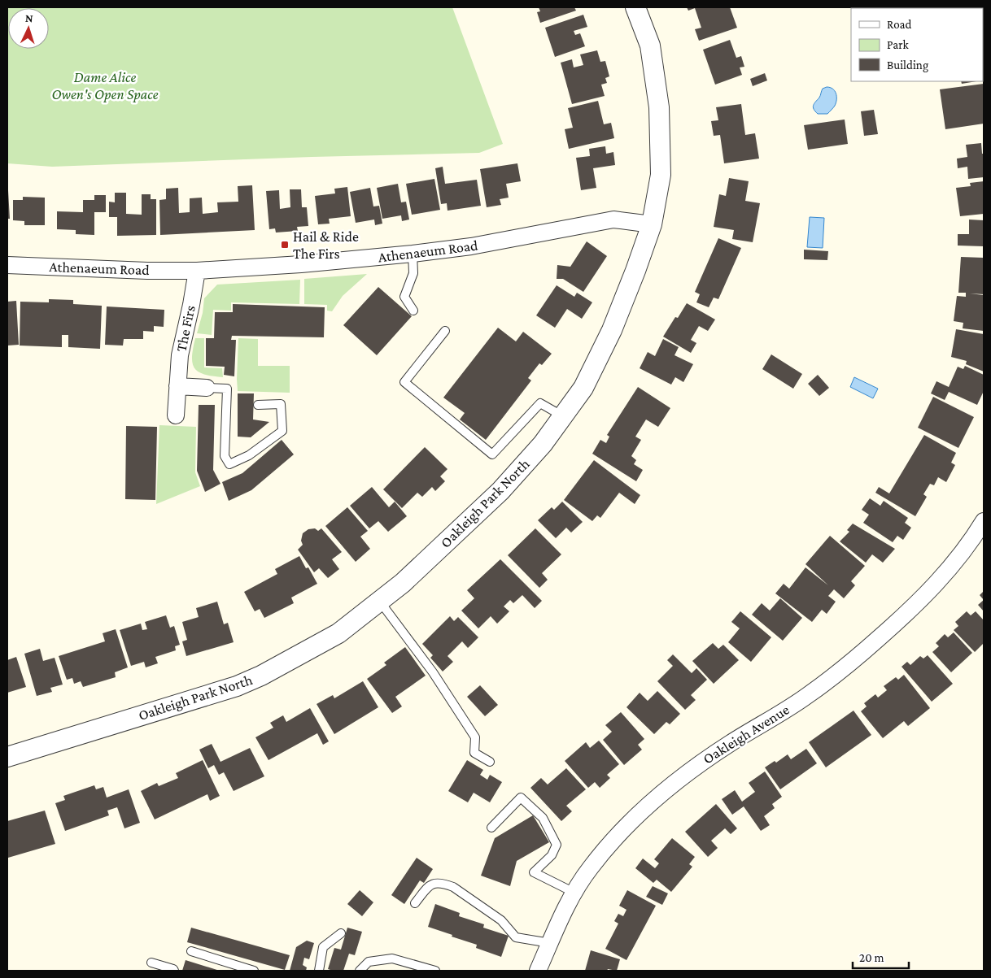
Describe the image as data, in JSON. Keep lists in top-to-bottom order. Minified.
{"streets":{"street":["Athenaeum Road","The Firs","Oakleigh Park North","Oakleigh Avenue"]},"crossings":[["Athenaeum Road","The Firs"],["Athenaeum Road","Oakleigh Park North"]],"parks":["Dame Alice Owen's Open Space"],"places":{"transit":["Hail & Ride The Firs"]},"legend":["Road","Park","Building"],"scale_bar":"20 m","north":"top"}
